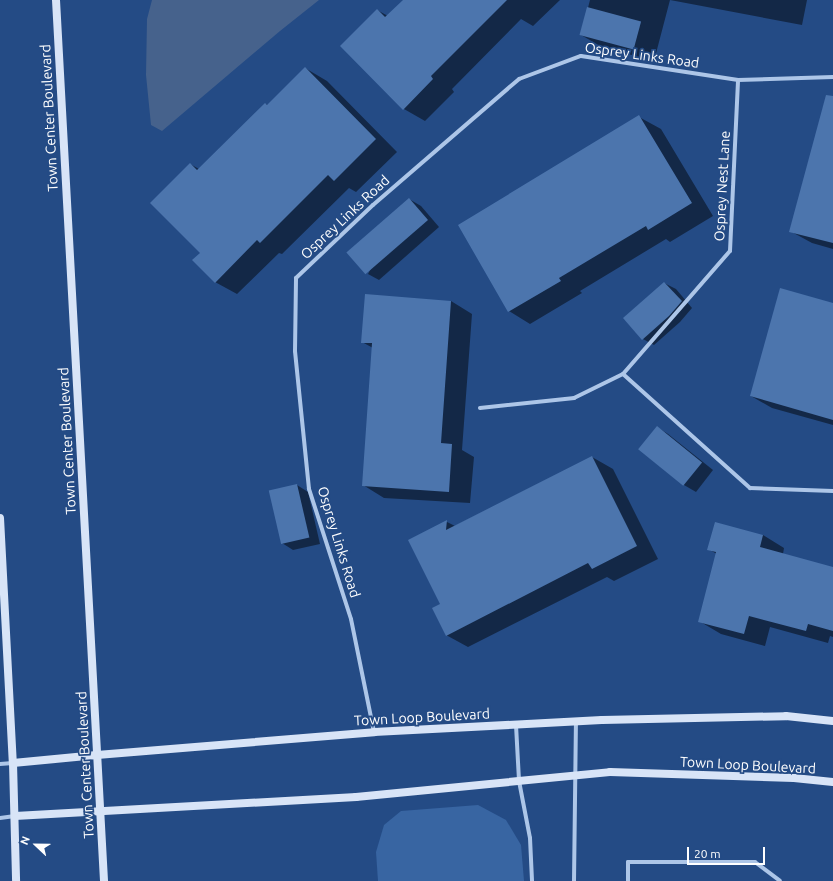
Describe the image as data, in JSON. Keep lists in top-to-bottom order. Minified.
{"streets":{"street":["Osprey Links Road","Town Center Boulevard","Osprey Nest Lane","Town Loop Boulevard"]},"crossings":[["Osprey Links Road","Osprey Nest Lane"],["Osprey Links Road","Town Loop Boulevard"],["Town Center Boulevard","Town Loop Boulevard"]],"scale_bar":"20 m","north":"left"}
